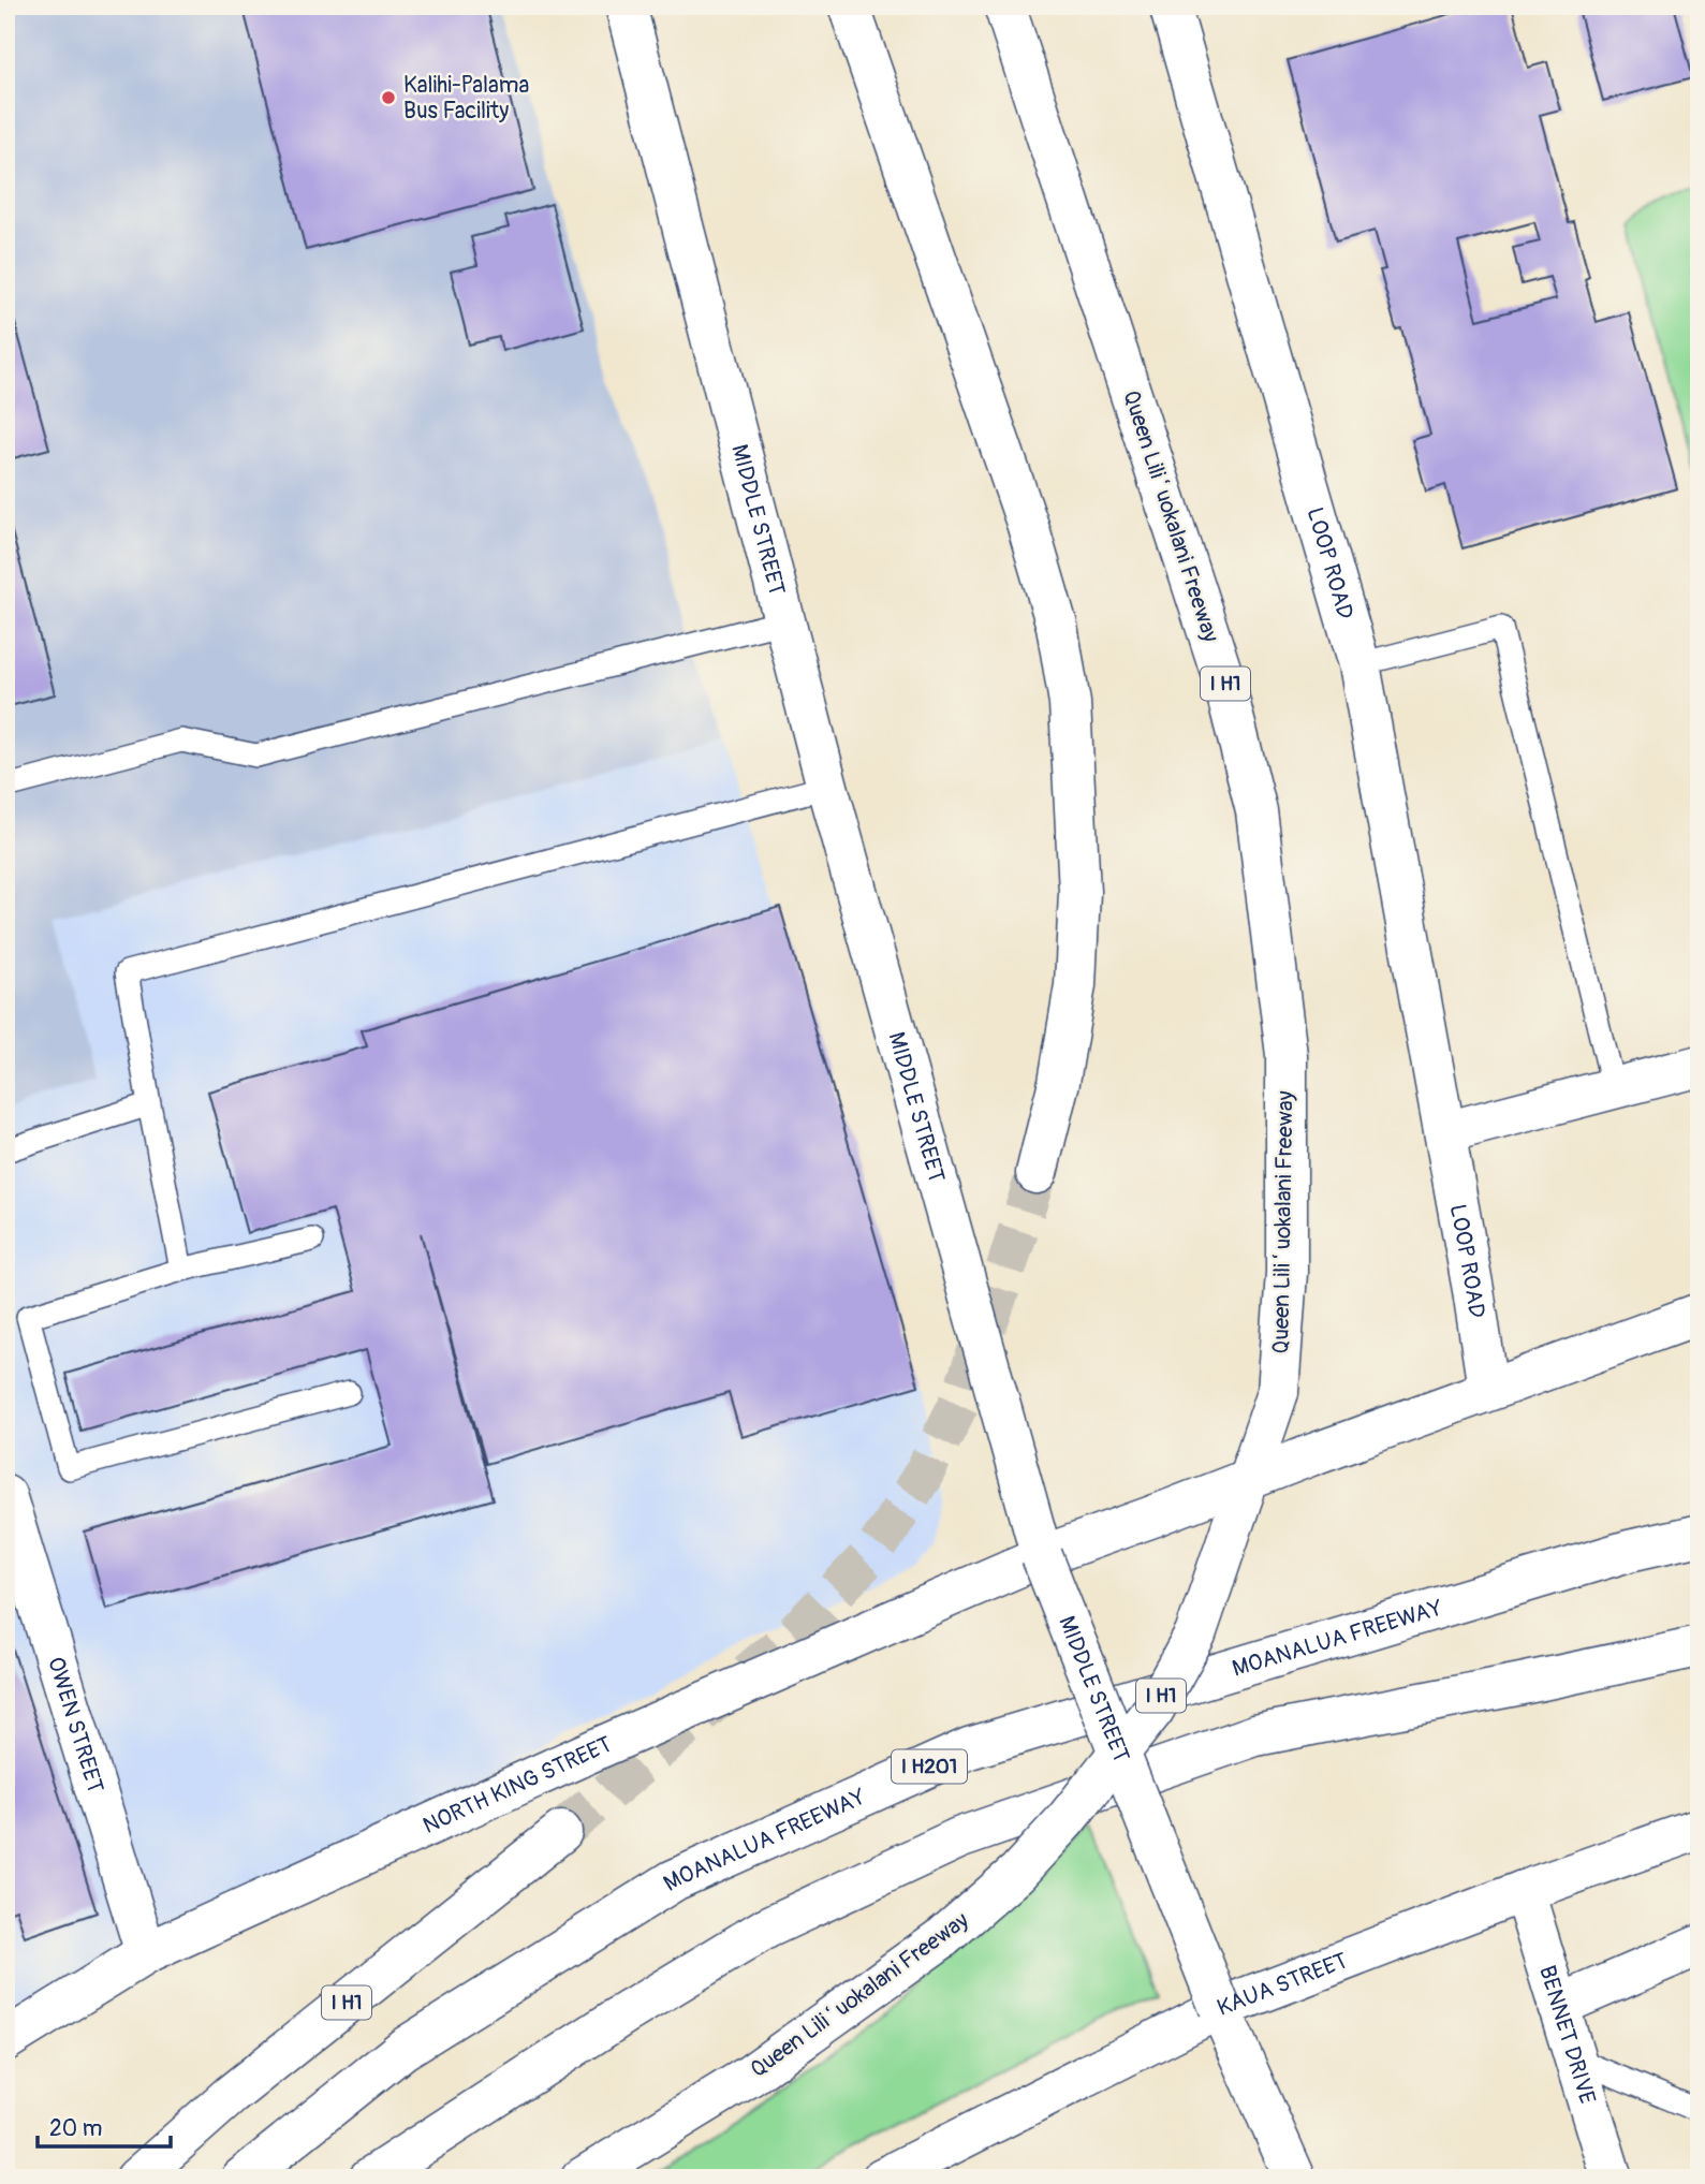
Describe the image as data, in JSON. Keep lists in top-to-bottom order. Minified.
{"streets":{"main road":["Queen Liliʻuokalani Freeway","MIDDLE STREET","LOOP ROAD","I H1","MOANALUA FREEWAY","OWEN STREET","I H201","NORTH KING STREET","KAUA STREET","BENNET DRIVE"]},"crossings":[["MIDDLE STREET","NORTH KING STREET"],["MIDDLE STREET","KAUA STREET"],["LOOP ROAD","NORTH KING STREET"],["OWEN STREET","NORTH KING STREET"],["KAUA STREET","BENNET DRIVE"]],"places":["Kalihi-Palama Bus Facility"],"scale_bar":"20 m"}
